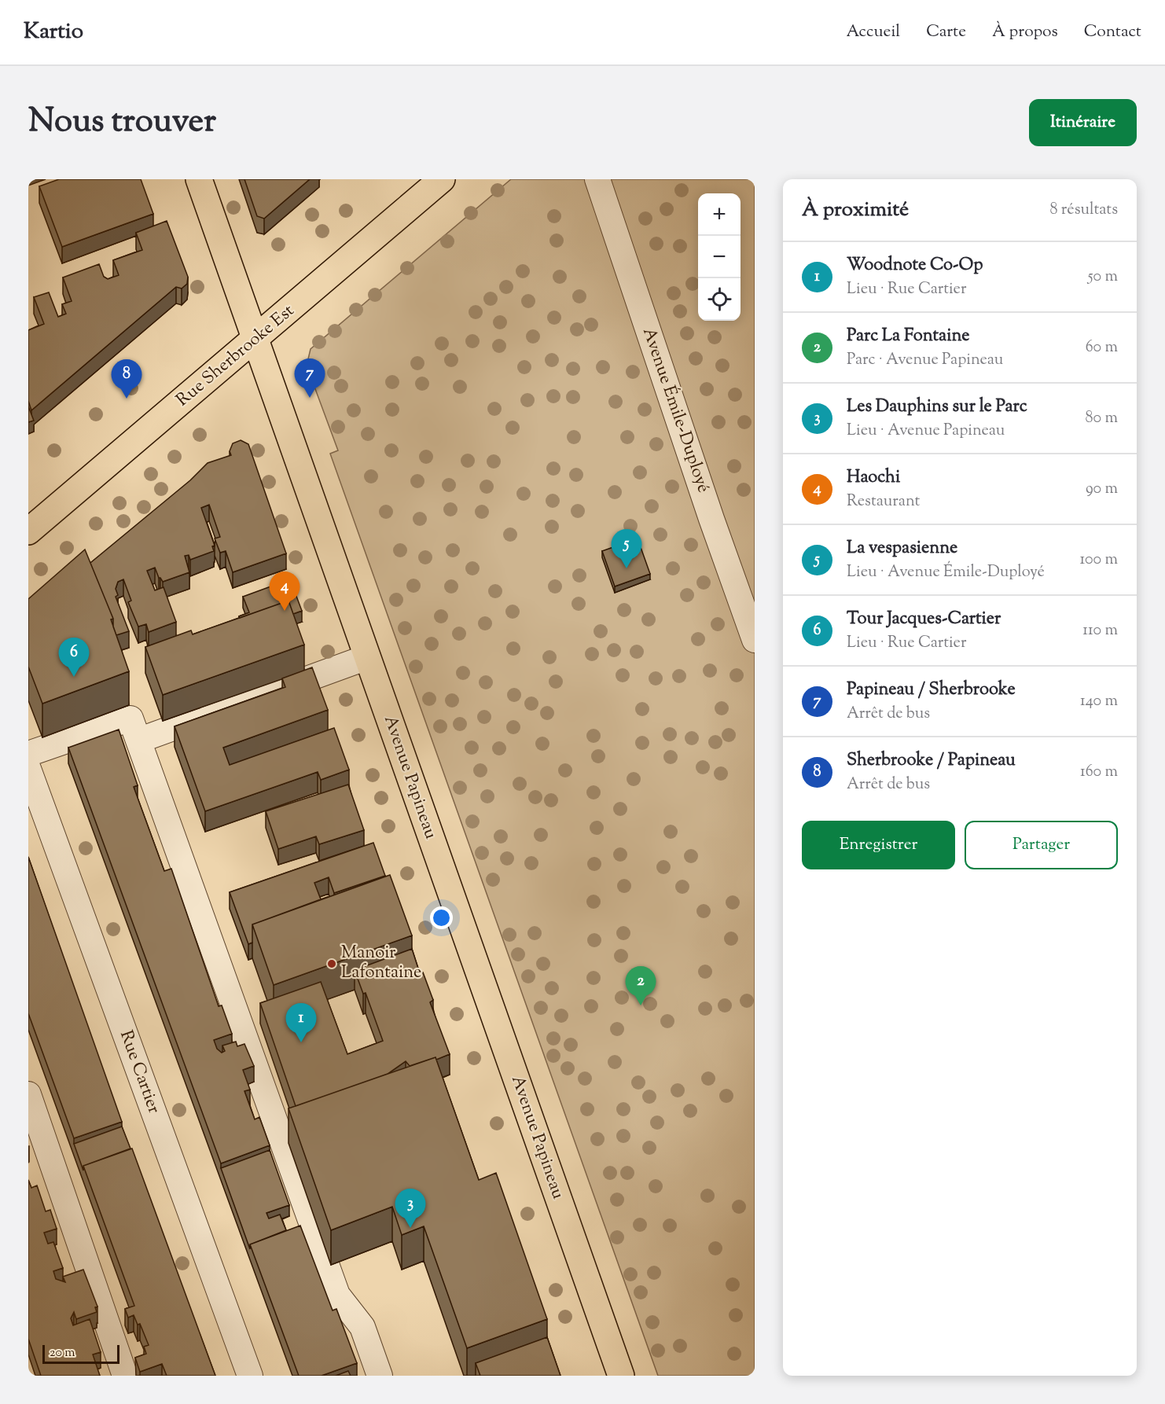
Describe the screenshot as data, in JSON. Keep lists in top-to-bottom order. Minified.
{"streets":{"main road":["Rue Sherbrooke Est","Avenue Papineau"],"street":["Avenue Émile-Duployé","Rue Cartier"]},"crossings":[["Rue Sherbrooke Est","Avenue Papineau"]],"places":["Manoir Lafontaine"],"scale_bar":"20 m","page":{"header":"Kartio","nav":["Accueil","Carte","À propos","Contact"],"title":"Nous trouver","buttons":["Itinéraire",["Enregistrer","Partager"]],"heading":["À proximité","8 résultats"],"map_buttons":["+","−"],"list":[{"mark":"1","name":"Woodnote Co-Op","note":"Lieu · Rue Cartier","value":"50 m"},{"mark":"2","name":"Parc La Fontaine","note":"Parc · Avenue Papineau","value":"60 m"},{"mark":"3","name":"Les Dauphins sur le Parc","note":"Lieu · Avenue Papineau","value":"80 m"},{"mark":"4","name":"Haochi","note":"Restaurant","value":"90 m"},{"mark":"5","name":"La vespasienne","note":"Lieu · Avenue Émile-Duployé","value":"100 m"},{"mark":"6","name":"Tour Jacques-Cartier","note":"Lieu · Rue Cartier","value":"110 m"},{"mark":"7","name":"Papineau / Sherbrooke","note":"Arrêt de bus","value":"140 m"},{"mark":"8","name":"Sherbrooke / Papineau","note":"Arrêt de bus","value":"160 m"}],"pins":["7","8","5","4","6","2","1","3"],"scale":"20 m"}}
